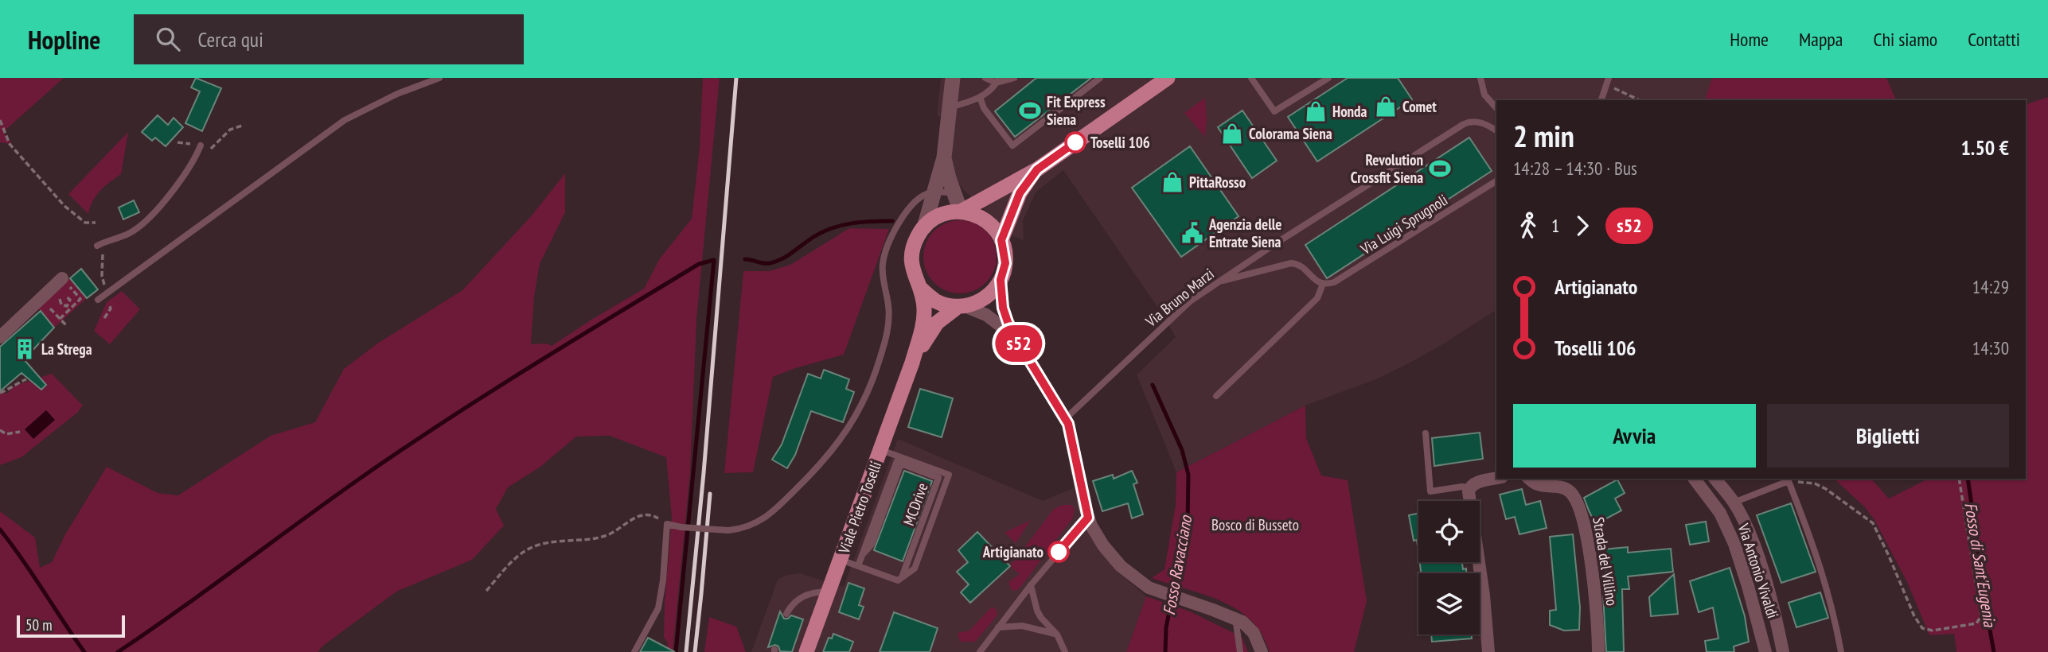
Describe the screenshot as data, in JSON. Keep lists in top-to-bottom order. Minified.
{"streets":{"main road":["Viale Pietro Toselli"],"street":["Strada del Villino","Via Antonio Vivaldi"],"lane":["Via Luigi Sprugnoli","Via Bruno Marzi","MCDrive"]},"water":["Fosso di Sant'Eugenia","Fosso Ravacciano"],"parks":["Bosco di Busseto"],"places":{"shop":["Comet","Honda","Colorama Siena","PittaRosso"],"sports":["Fit Express Siena","Revolution Crossfit Siena"],"other":["Toselli 106","Artigianato"],"public building":["Agenzia delle Entrate Siena"],"building":["La Strega"]},"lines":["bus line s52"],"scale_bar":"50 m","page":{"header":"Hopline","search":"Cerca qui","nav":["Home","Mappa","Chi siamo","Contatti"],"on_map":"s52","heading":["2 min","14:28 – 14:30 · Bus","1.50 €"],"legs":["1","s52"],"list":[{"name":"Artigianato","value":"14:29"},{"name":"Toselli 106","value":"14:30"}],"buttons":["Avvia","Biglietti"],"scale":"50 m"}}
